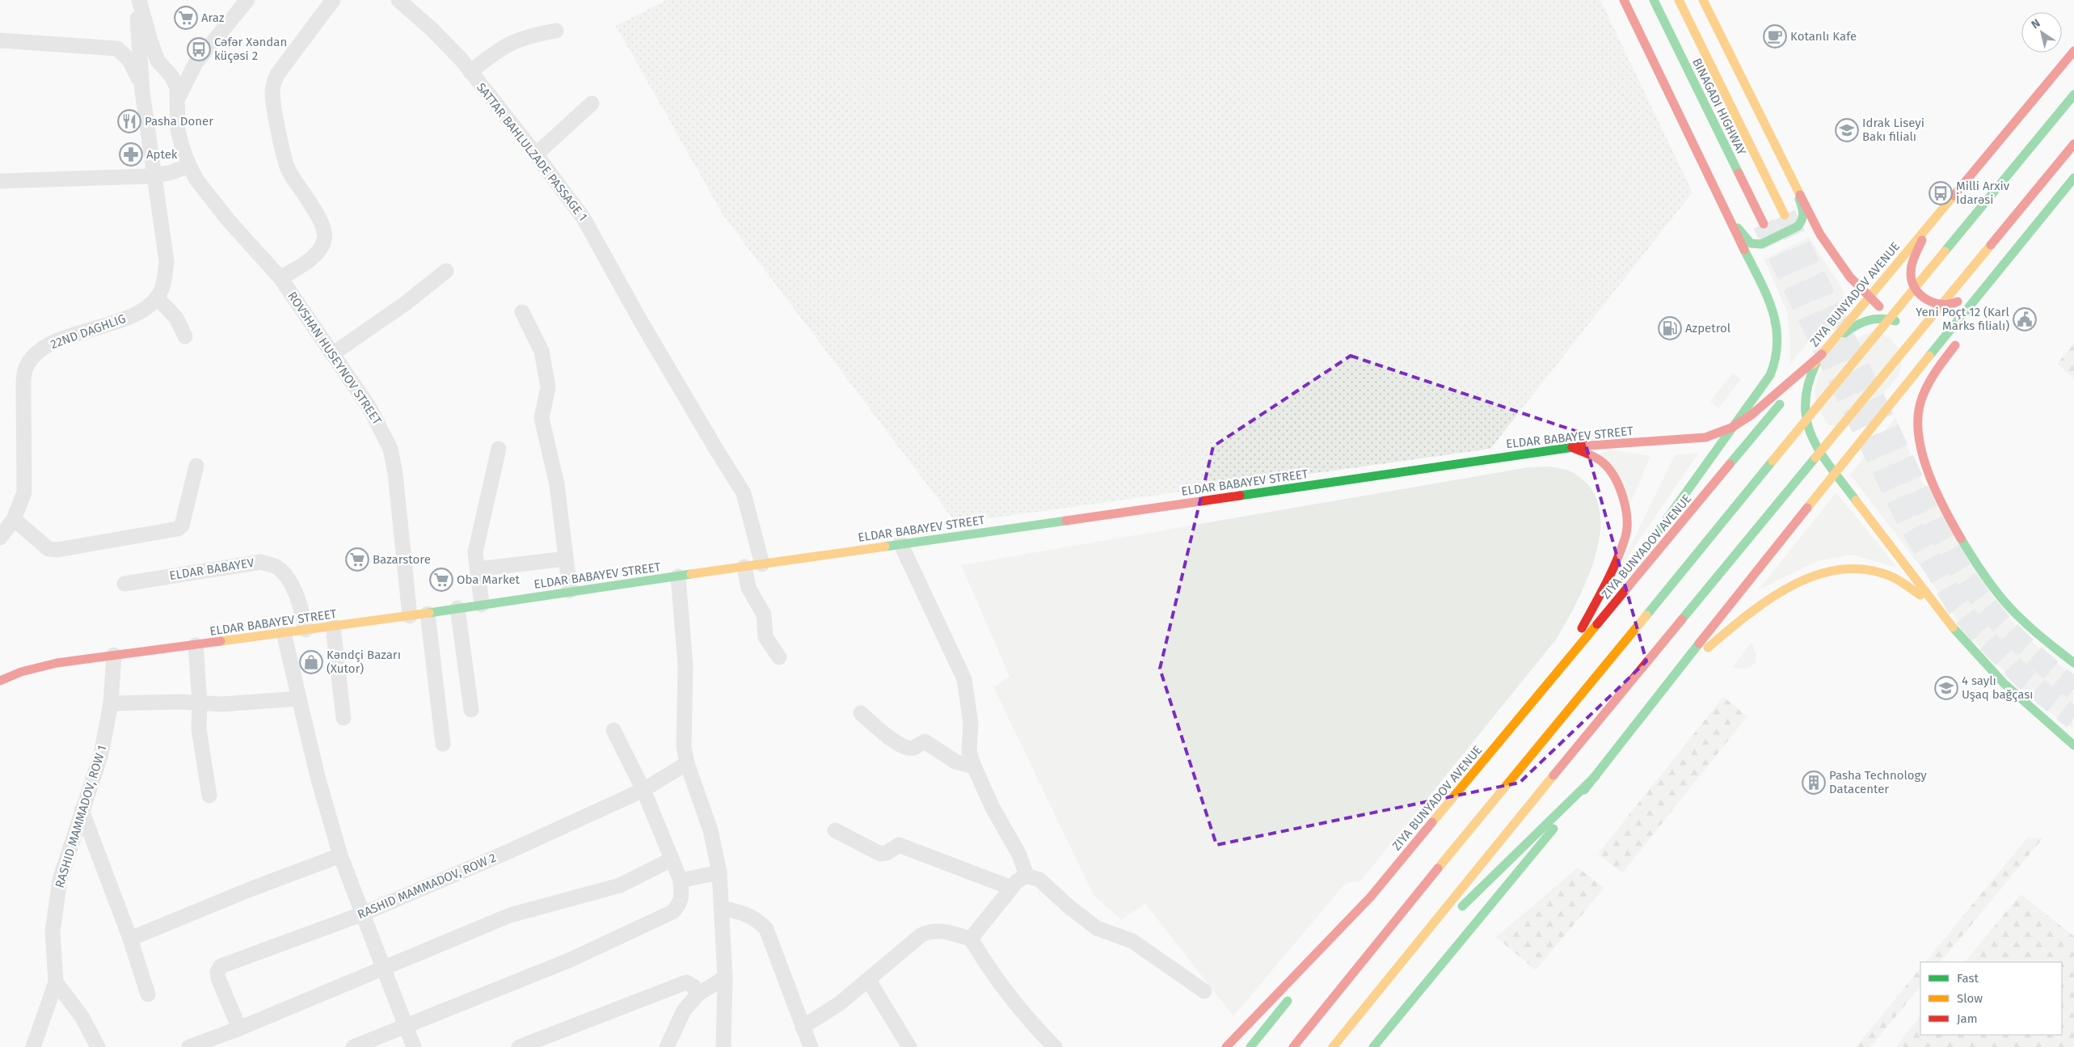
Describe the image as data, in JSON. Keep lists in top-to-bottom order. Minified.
{"streets":{"main road":["BINAGADI HIGHWAY","ZIYA BUNYADOV AVENUE","ELDAR BABAYEV STREET"],"street":["SATTAR BAHLULZADE PASSAGE 1","22ND DAGHLIG","ROVSHAN HUSEYNOV STREET","ELDAR BABAYEV","RASHID MAMMADOV, ROW 1","RASHID MAMMADOV, ROW 2"]},"crossings":[["SATTAR BAHLULZADE PASSAGE 1","ELDAR BABAYEV STREET"],["ZIYA BUNYADOV AVENUE","ELDAR BABAYEV STREET"],["ROVSHAN HUSEYNOV STREET","ELDAR BABAYEV STREET"],["ELDAR BABAYEV STREET","ELDAR BABAYEV"],["ELDAR BABAYEV STREET","RASHID MAMMADOV, ROW 1"]],"places":{"supermarket":["Araz","Bazarstore","Oba Market"],"cafe":["Kotanlı Kafe"],"bus stop":["Cəfər Xəndan küçəsi 2","Milli Arxiv İdarəsi"],"restaurant":["Pasha Doner"],"school or university":["Idrak Liseyi Bakı filialı","4 saylı Uşaq bağçası"],"pharmacy":["Aptek"],"public building":["Yeni Poçt 12 (Karl Marks filialı)"],"fuel station":["Azpetrol"],"shop":["Kəndçi Bazarı (Xutor)"],"building":["Pasha Technology Datacenter"]},"legend":["Fast","Slow","Jam"],"north":"top left"}
